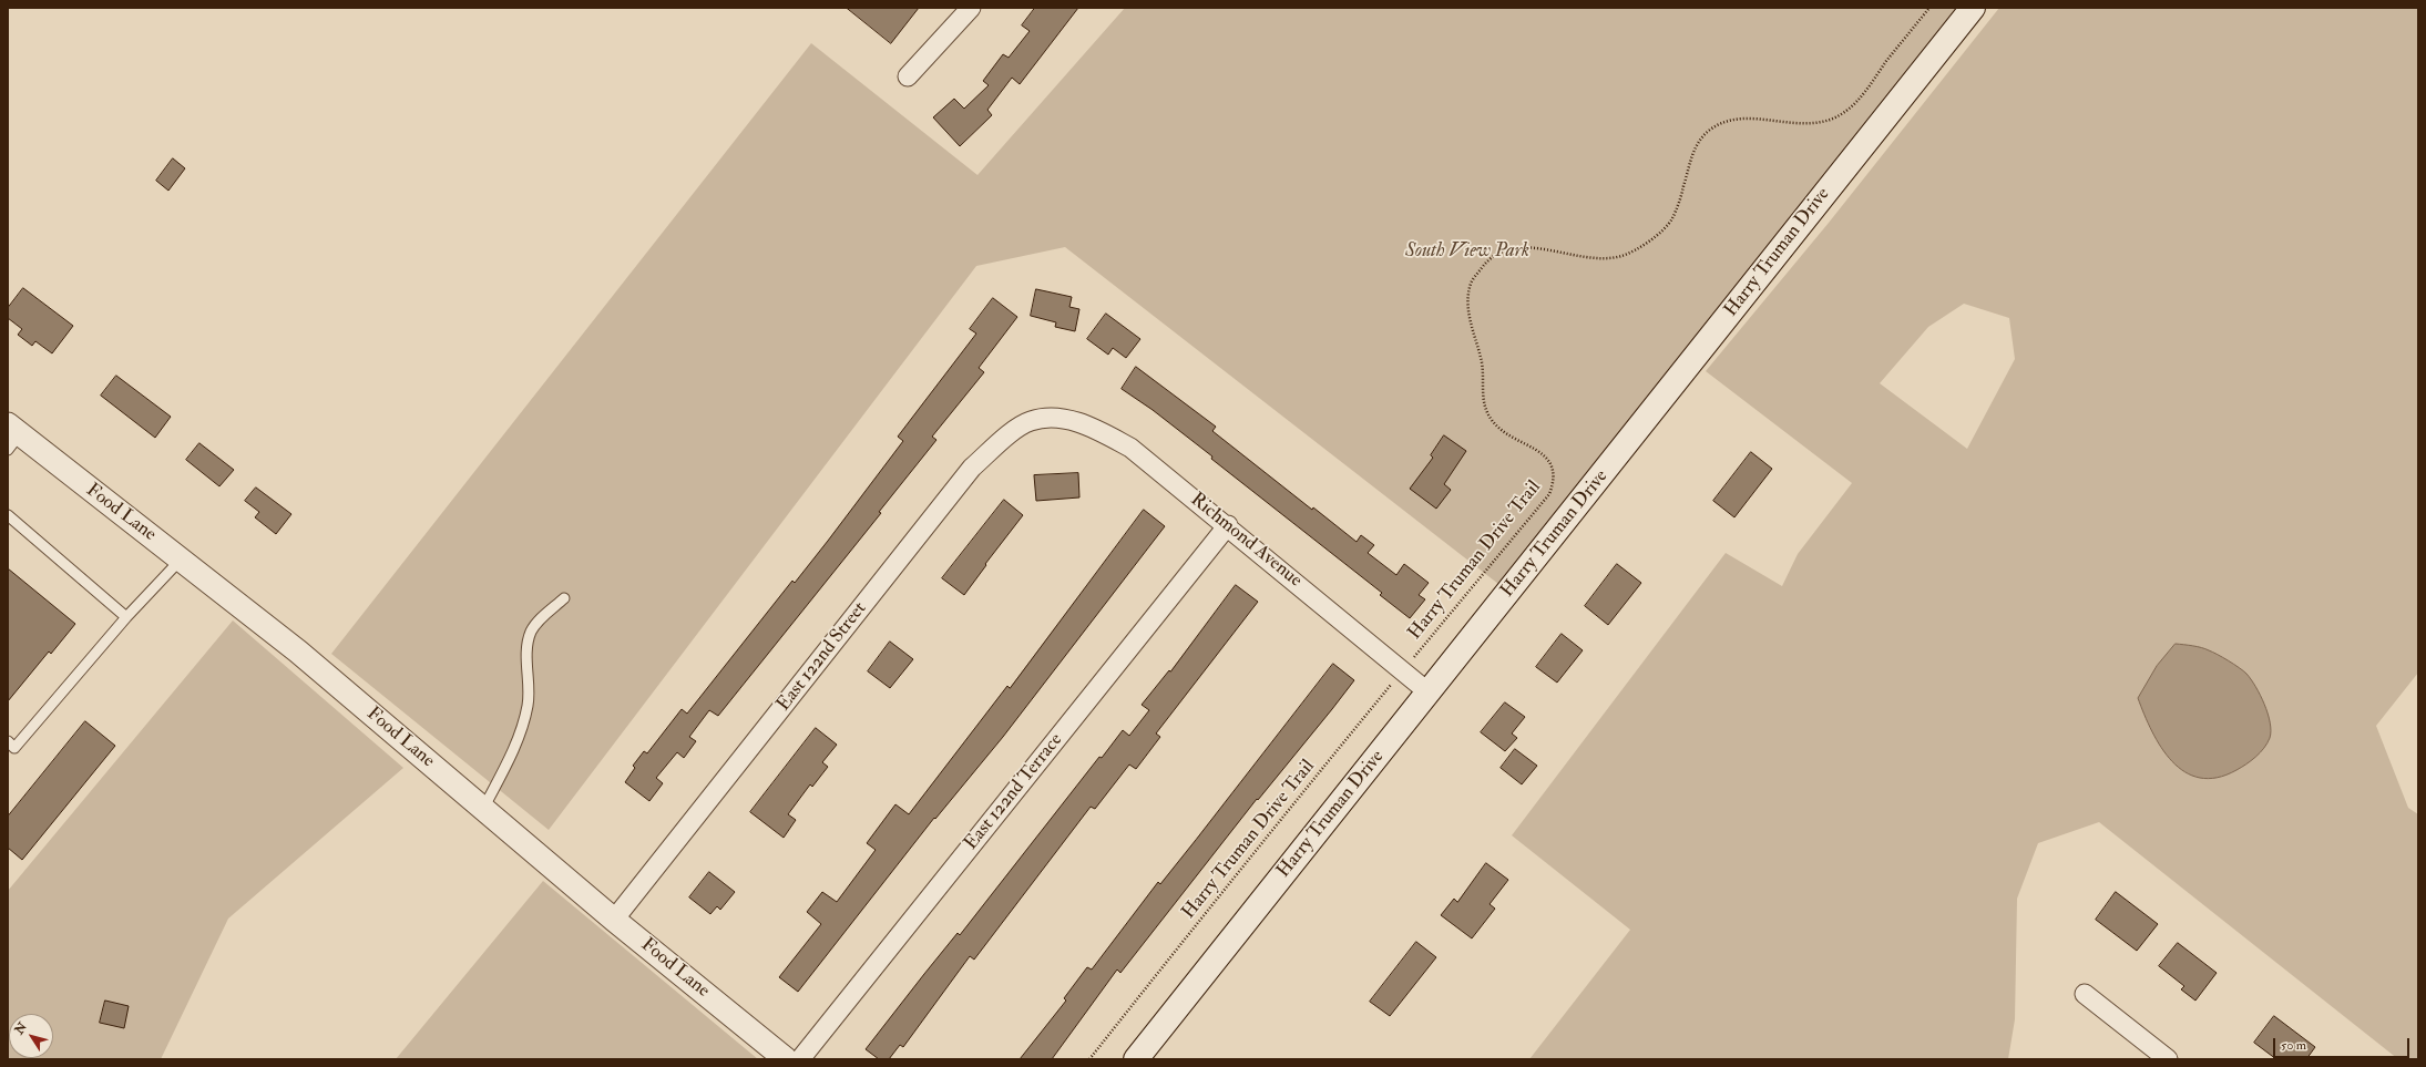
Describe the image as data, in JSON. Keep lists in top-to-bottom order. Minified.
{"streets":{"main road":["Harry Truman Drive"],"street":["Food Lane","Richmond Avenue","East 122nd Street","East 122nd Terrace"],"path":["Harry Truman Drive Trail"]},"crossings":[["Harry Truman Drive","Richmond Avenue"],["Food Lane","East 122nd Street"],["Richmond Avenue","Harry Truman Drive Trail"],["Richmond Avenue","East 122nd Street"],["Richmond Avenue","East 122nd Terrace"]],"parks":["South View Park"],"scale_bar":"50 m","north":"top left"}
